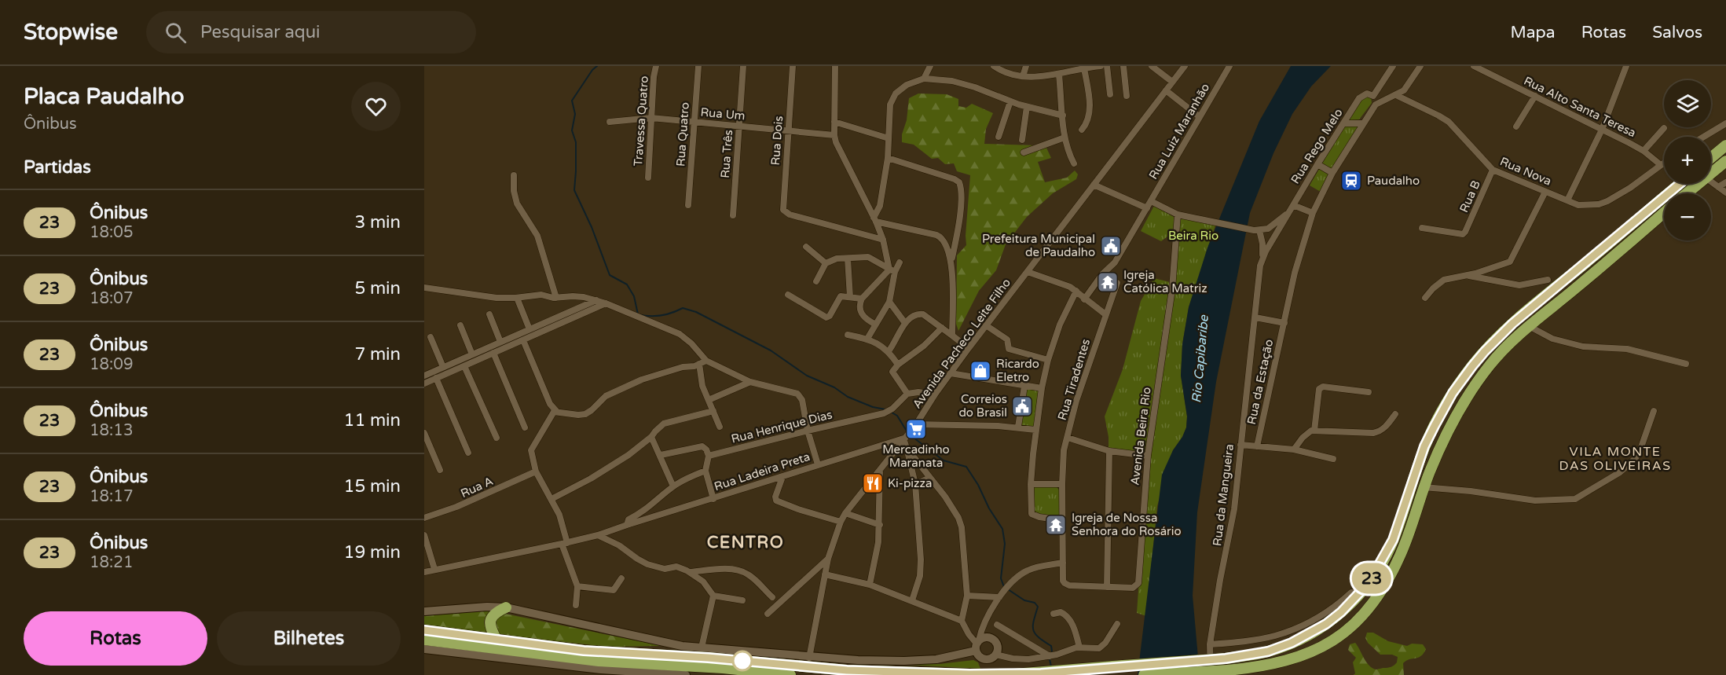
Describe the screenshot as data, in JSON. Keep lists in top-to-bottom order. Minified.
{"streets":{"street":["Rua Alto Santa Teresa","Rua Um","Travessa Quatro","Rua Luiz Maranhão","Rua Quatro","Rua Dois","Rua Rego Melo","Rua Três","Rua Nova","Rua B","Avenida Pacheco Leite Filho","Rua Tiradentes","Rua da Estação","Rua Henrique Dias","Avenida Beira Rio","Rua Ladeira Preta","Rua A","Rua da Mangueira"]},"crossings":[["Rua Alto Santa Teresa","Rua Nova"],["Rua Um","Travessa Quatro"],["Rua Um","Rua Quatro"],["Rua Um","Rua Dois"],["Rua Um","Rua Três"],["Rua Rego Melo","Rua da Mangueira"],["Rua Nova","Rua B"],["Avenida Pacheco Leite Filho","Rua Ladeira Preta"],["Rua Tiradentes","Avenida Beira Rio"]],"districts":["VILA MONTE DAS OLIVEIRAS","CENTRO"],"water":["Rio Capibaribe"],"parks":["Beira Rio"],"places":{"station":["Paudalho"],"public building":["Prefeitura Municipal de Paudalho","Correios do Brasil"],"temple":["Igreja Católica Matriz","Igreja de Nossa Senhora do Rosário"],"shop":["Ricardo Eletro"],"supermarket":["Mercadinho Maranata"],"restaurant":["Ki-pizza"]},"lines":["bus line 23"],"page":{"header":"Stopwise","search":"Pesquisar aqui","nav":["Mapa","Rotas","Salvos"],"heading":[["Placa Paudalho","Ônibus"],"Partidas"],"on_map":"23","map_buttons":["+","−"],"list":[{"mark":"23","name":"Ônibus","note":"18:05","value":"3 min"},{"mark":"23","name":"Ônibus","note":"18:07","value":"5 min"},{"mark":"23","name":"Ônibus","note":"18:09","value":"7 min"},{"mark":"23","name":"Ônibus","note":"18:13","value":"11 min"},{"mark":"23","name":"Ônibus","note":"18:17","value":"15 min"},{"mark":"23","name":"Ônibus","note":"18:21","value":"19 min"}],"buttons":["Rotas","Bilhetes"]}}
